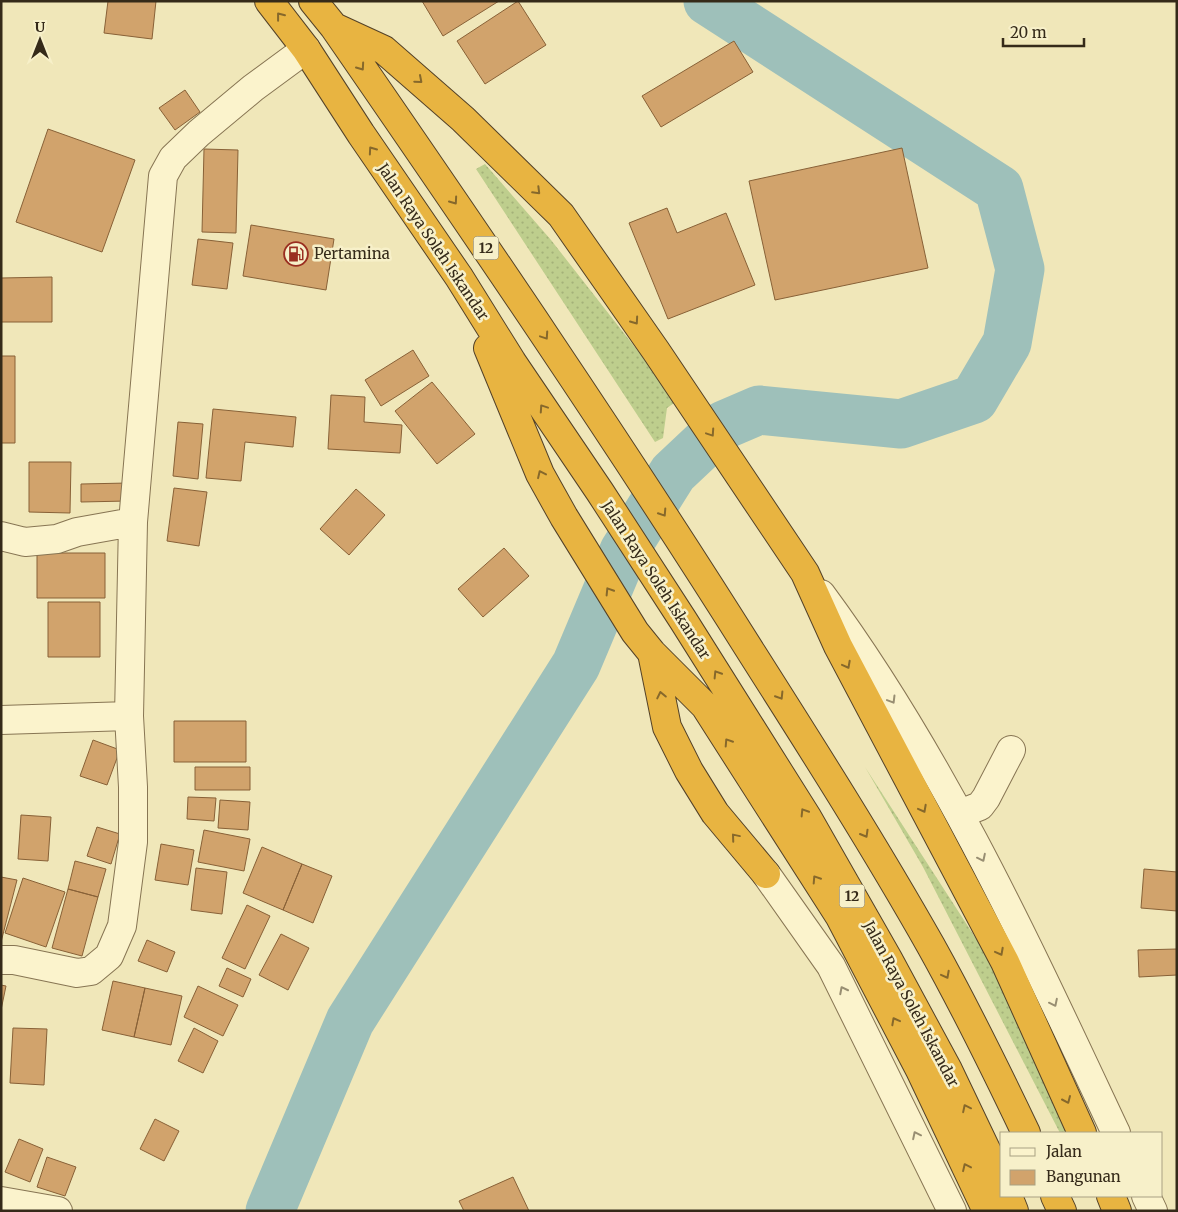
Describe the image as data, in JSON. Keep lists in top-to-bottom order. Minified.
{"streets":{"highway":["Jalan Raya Soleh Iskandar","12"]},"places":{"fuel station":["Pertamina"]},"legend":["Jalan","Bangunan"],"scale_bar":"20 m","north":"top"}
